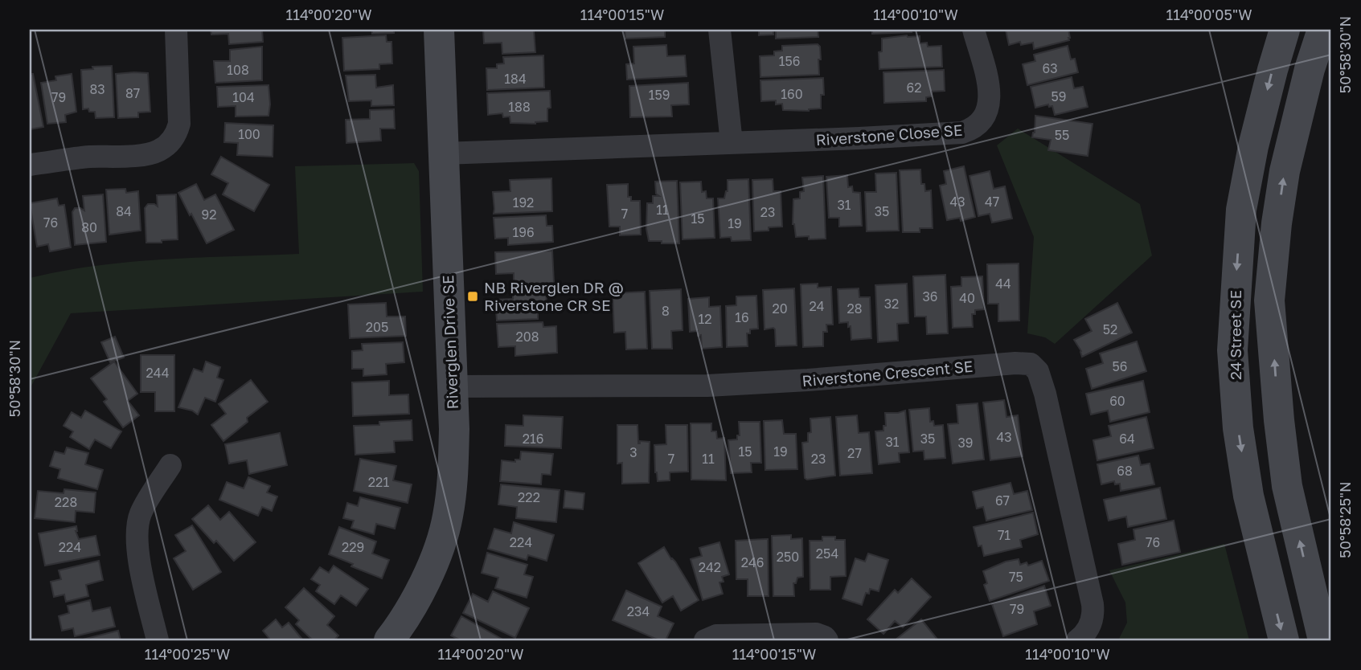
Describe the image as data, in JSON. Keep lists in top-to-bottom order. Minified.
{"streets":{"main road":["24 Street SE","Riverglen Drive SE"],"street":["Riverstone Close SE","Riverstone Crescent SE"]},"crossings":[["Riverstone Close SE","Riverglen Drive SE"],["Riverglen Drive SE","Riverstone Crescent SE"]],"places":{"transit":["NB Riverglen DR @ Riverstone CR SE"]},"house_numbers":["156","63","108","184","62","83","87","160","159","59","79","104","188","100","55","43","47","192","31","11","84","35","23","7","92","15","76","19","80","196","44","36","40","32","24","20","28","8","16","12","205","52","208","56","244","60","43","216","35","64","31","39","15","19","3","27","7","11","23","68","221","222","67","228","71","224","76","224","229","254","250","246","242","75","79","234"],"coordinates":["114°00'20\"W","114°00'15\"W","114°00'10\"W","114°00'05\"W","50°58'30\"N","50°58'25\"N","114°00'25\"W"]}
